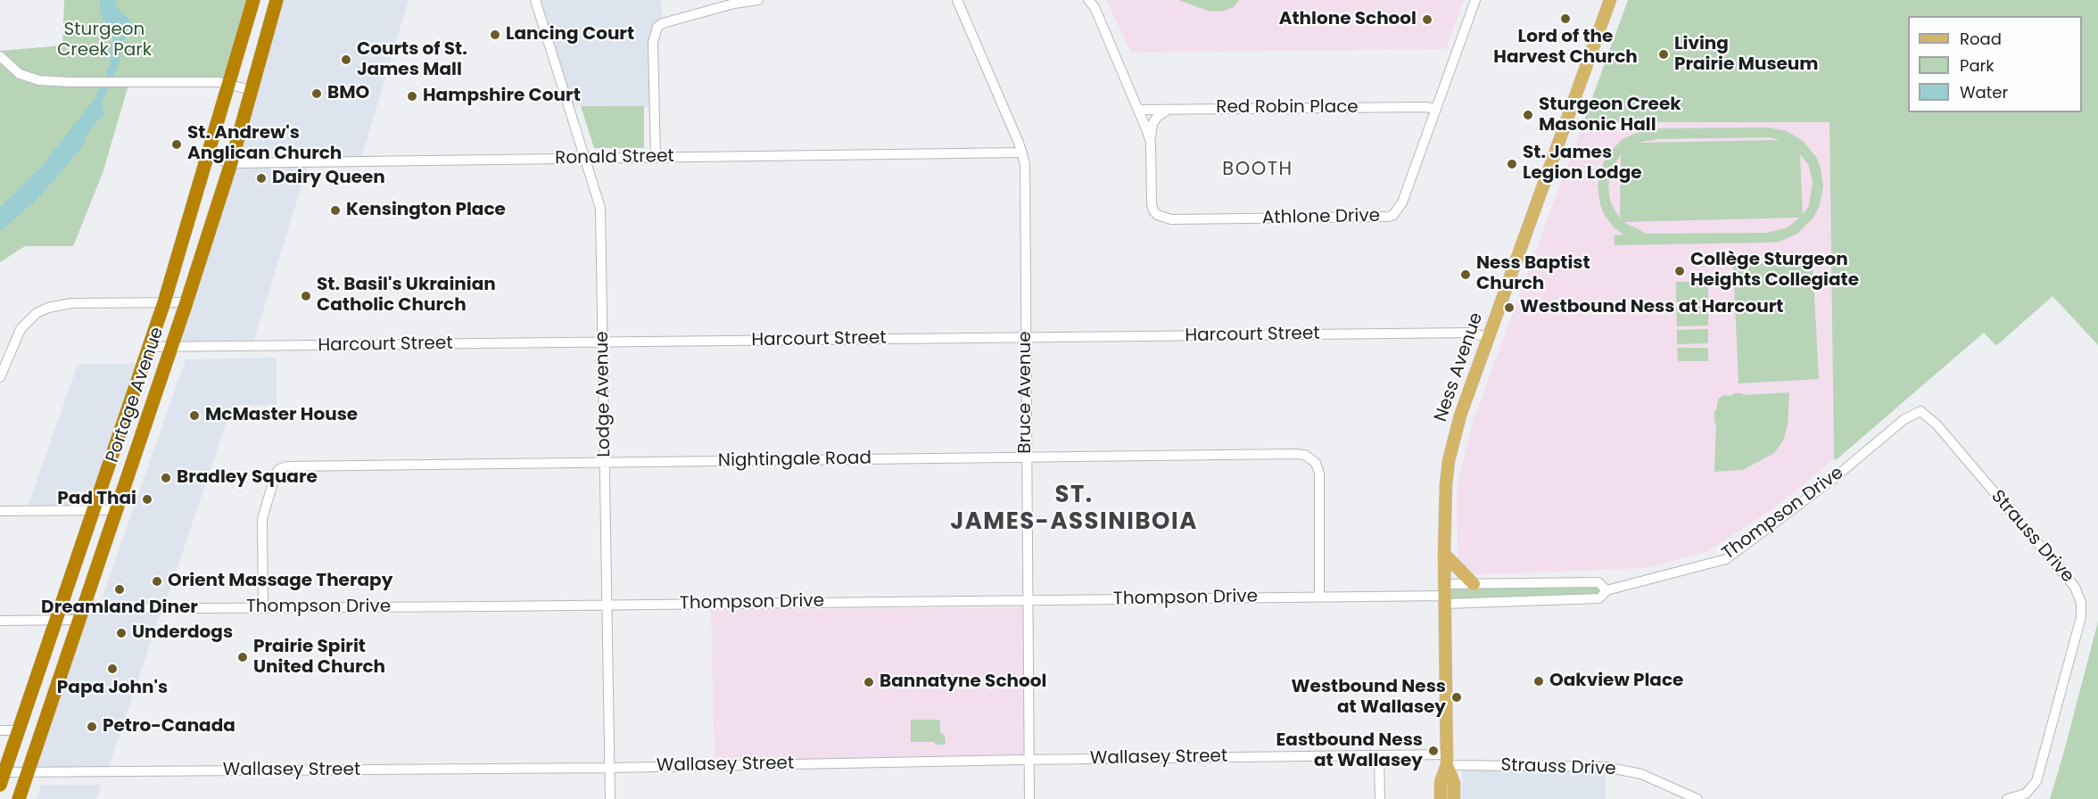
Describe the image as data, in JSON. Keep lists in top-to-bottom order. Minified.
{"streets":{"highway":["Portage Avenue"],"main road":["Ness Avenue"],"street":["Red Robin Place","Ronald Street","Athlone Drive","Harcourt Street","Bruce Avenue","Lodge Avenue","Nightingale Road","Thompson Drive","Strauss Drive","Wallasey Street"]},"crossings":[["Red Robin Place","Athlone Drive"],["Ronald Street","Bruce Avenue"],["Ronald Street","Lodge Avenue"],["Ronald Street","Portage Avenue"],["Harcourt Street","Ness Avenue"],["Harcourt Street","Bruce Avenue"],["Harcourt Street","Lodge Avenue"],["Harcourt Street","Portage Avenue"],["Ness Avenue","Thompson Drive"],["Ness Avenue","Strauss Drive"],["Ness Avenue","Wallasey Street"],["Bruce Avenue","Nightingale Road"],["Bruce Avenue","Thompson Drive"],["Bruce Avenue","Wallasey Street"],["Lodge Avenue","Nightingale Road"],["Lodge Avenue","Thompson Drive"],["Lodge Avenue","Wallasey Street"],["Portage Avenue","Thompson Drive"],["Portage Avenue","Wallasey Street"],["Nightingale Road","Thompson Drive"],["Thompson Drive","Strauss Drive"],["Strauss Drive","Wallasey Street"]],"districts":["BOOTH","ST. JAMES-ASSINIBOIA"],"parks":["Sturgeon Creek Park"],"places":["Lord of the Harvest Church","Athlone School","Lancing Court","Living Prairie Museum","Courts of St. James Mall","BMO","Hampshire Court","Sturgeon Creek Masonic Hall","St. Andrew's Anglican Church","St. James Legion Lodge","Dairy Queen","Kensington Place","Collège Sturgeon Heights Collegiate","Ness Baptist Church","St. Basil's Ukrainian Catholic Church","Westbound Ness at Harcourt","McMaster House","Bradley Square","Pad Thai","Orient Massage Therapy","Dreamland Diner","Underdogs","Prairie Spirit United Church","Papa John's","Oakview Place","Bannatyne School","Westbound Ness at Wallasey","Petro-Canada","Eastbound Ness at Wallasey"],"legend":["Road","Park","Water"]}
